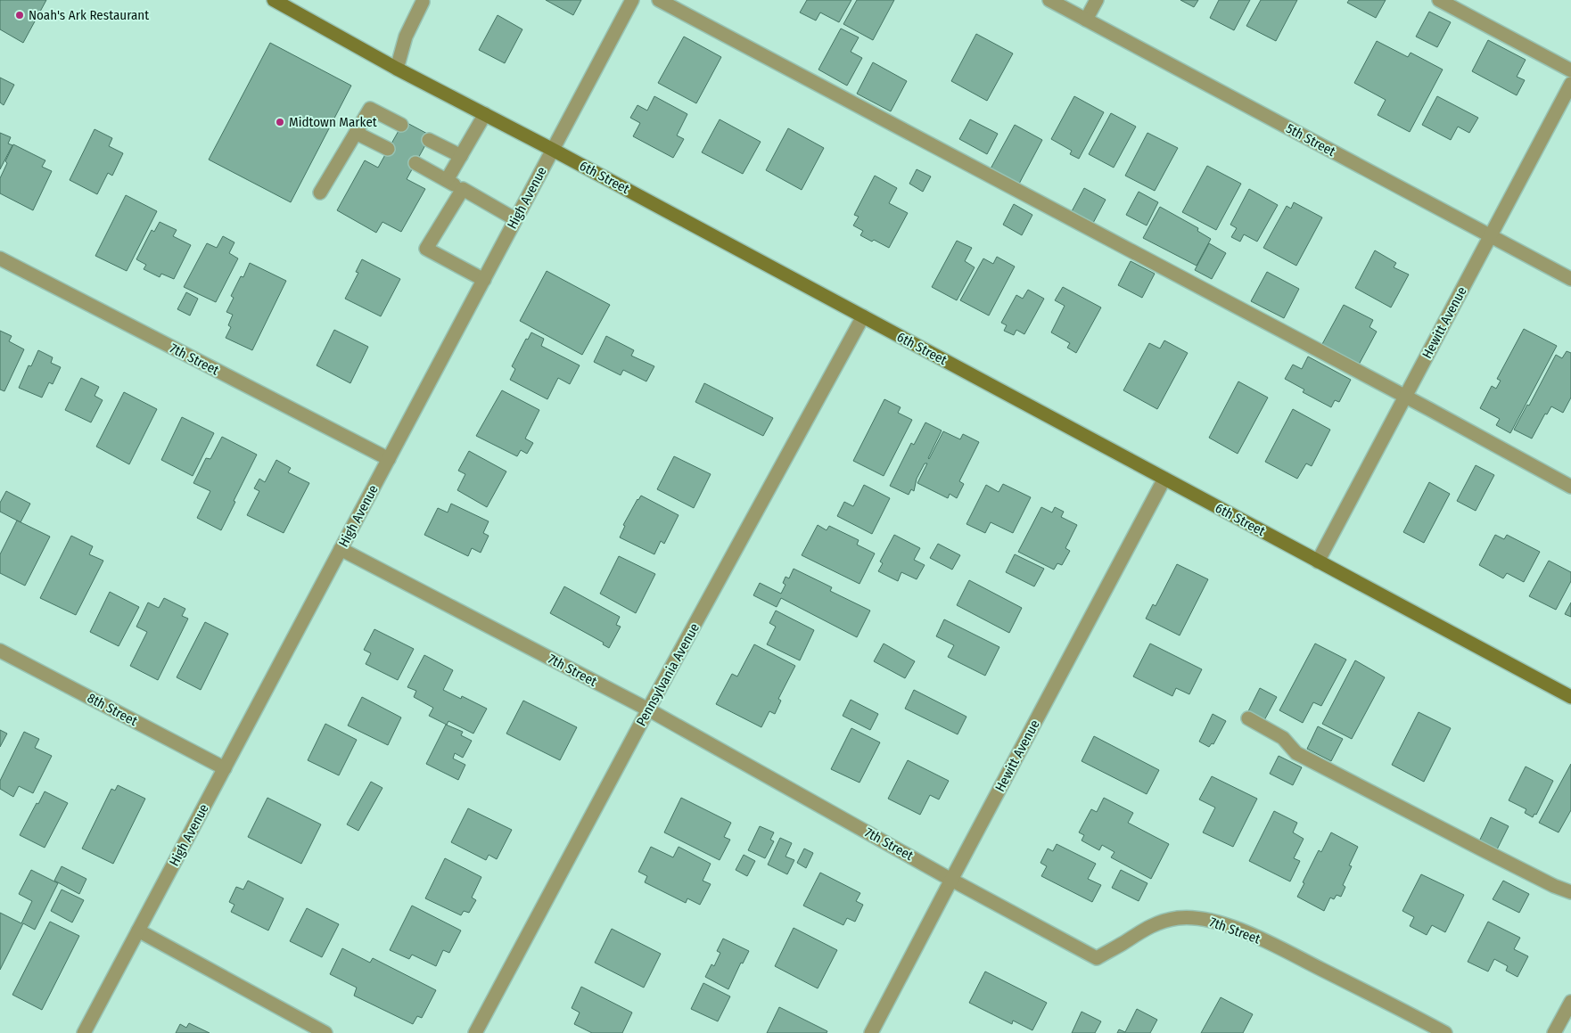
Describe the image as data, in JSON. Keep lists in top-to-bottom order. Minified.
{"streets":{"main road":["6th Street"],"street":["5th Street","High Avenue","Hewitt Avenue","7th Street","Pennsylvania Avenue","8th Street"]},"crossings":[["5th Street","Hewitt Avenue"],["6th Street","High Avenue"],["6th Street","Hewitt Avenue"],["6th Street","Pennsylvania Avenue"],["High Avenue","7th Street"],["High Avenue","8th Street"],["Hewitt Avenue","7th Street"],["7th Street","Pennsylvania Avenue"]],"places":["Noah's Ark Restaurant","Midtown Market"]}
